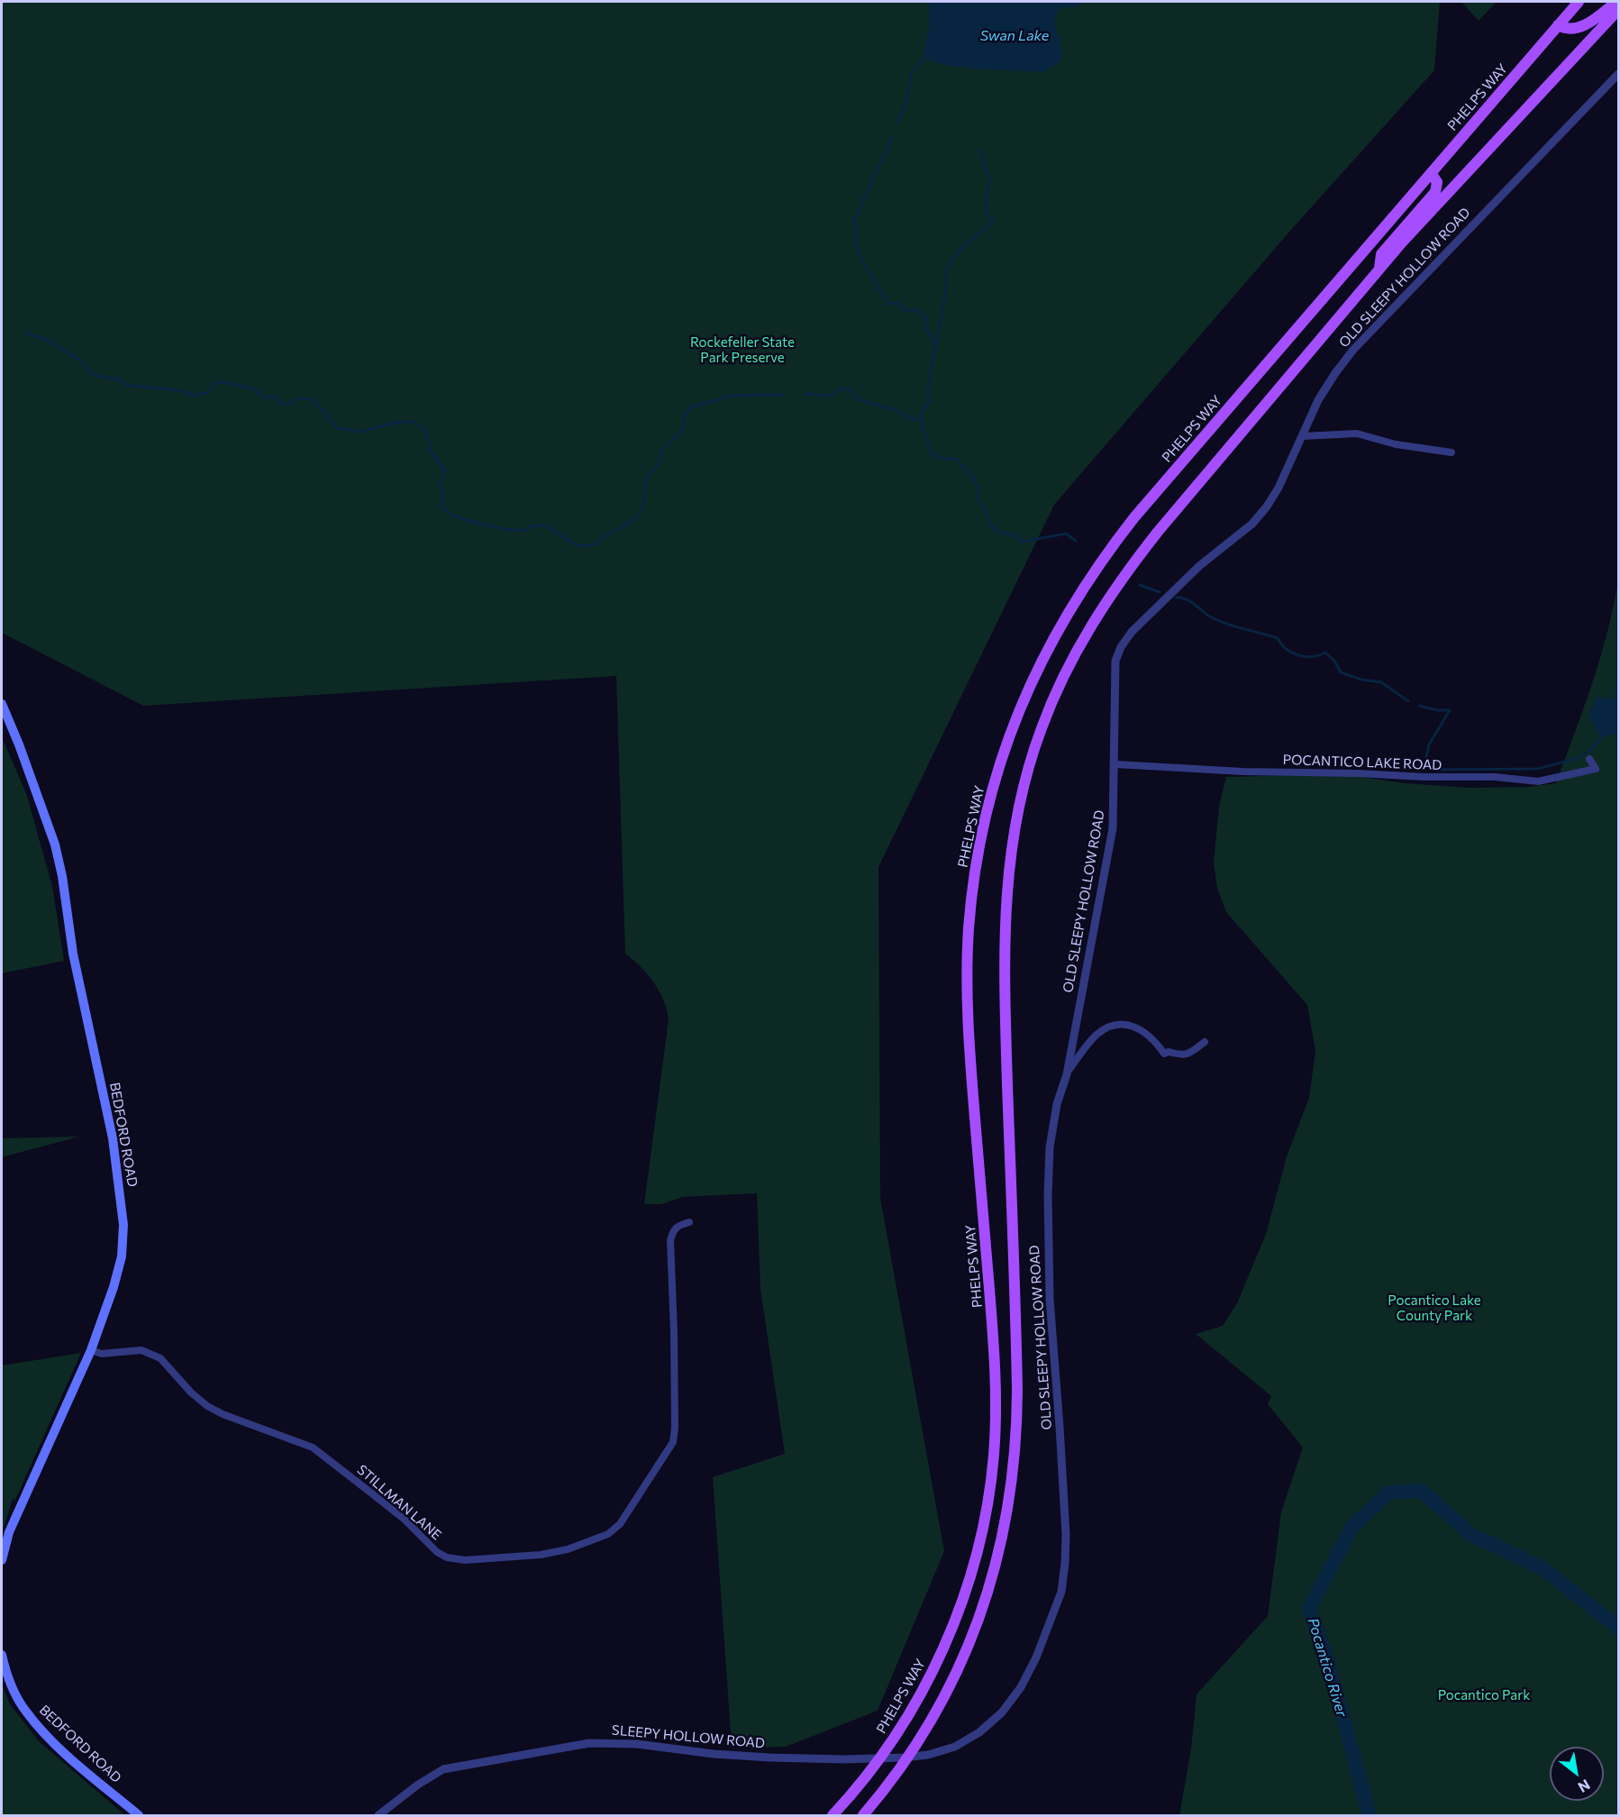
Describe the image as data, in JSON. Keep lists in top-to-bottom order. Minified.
{"streets":{"main road":["PHELPS WAY","BEDFORD ROAD"],"street":["OLD SLEEPY HOLLOW ROAD","POCANTICO LAKE ROAD","STILLMAN LANE","SLEEPY HOLLOW ROAD"]},"crossings":[["OLD SLEEPY HOLLOW ROAD","POCANTICO LAKE ROAD"],["OLD SLEEPY HOLLOW ROAD","SLEEPY HOLLOW ROAD"],["BEDFORD ROAD","STILLMAN LANE"]],"water":["Swan Lake","Pocantico River"],"parks":["Rockefeller State Park Preserve","Pocantico Lake County Park","Pocantico Park"],"north":"bottom right"}
